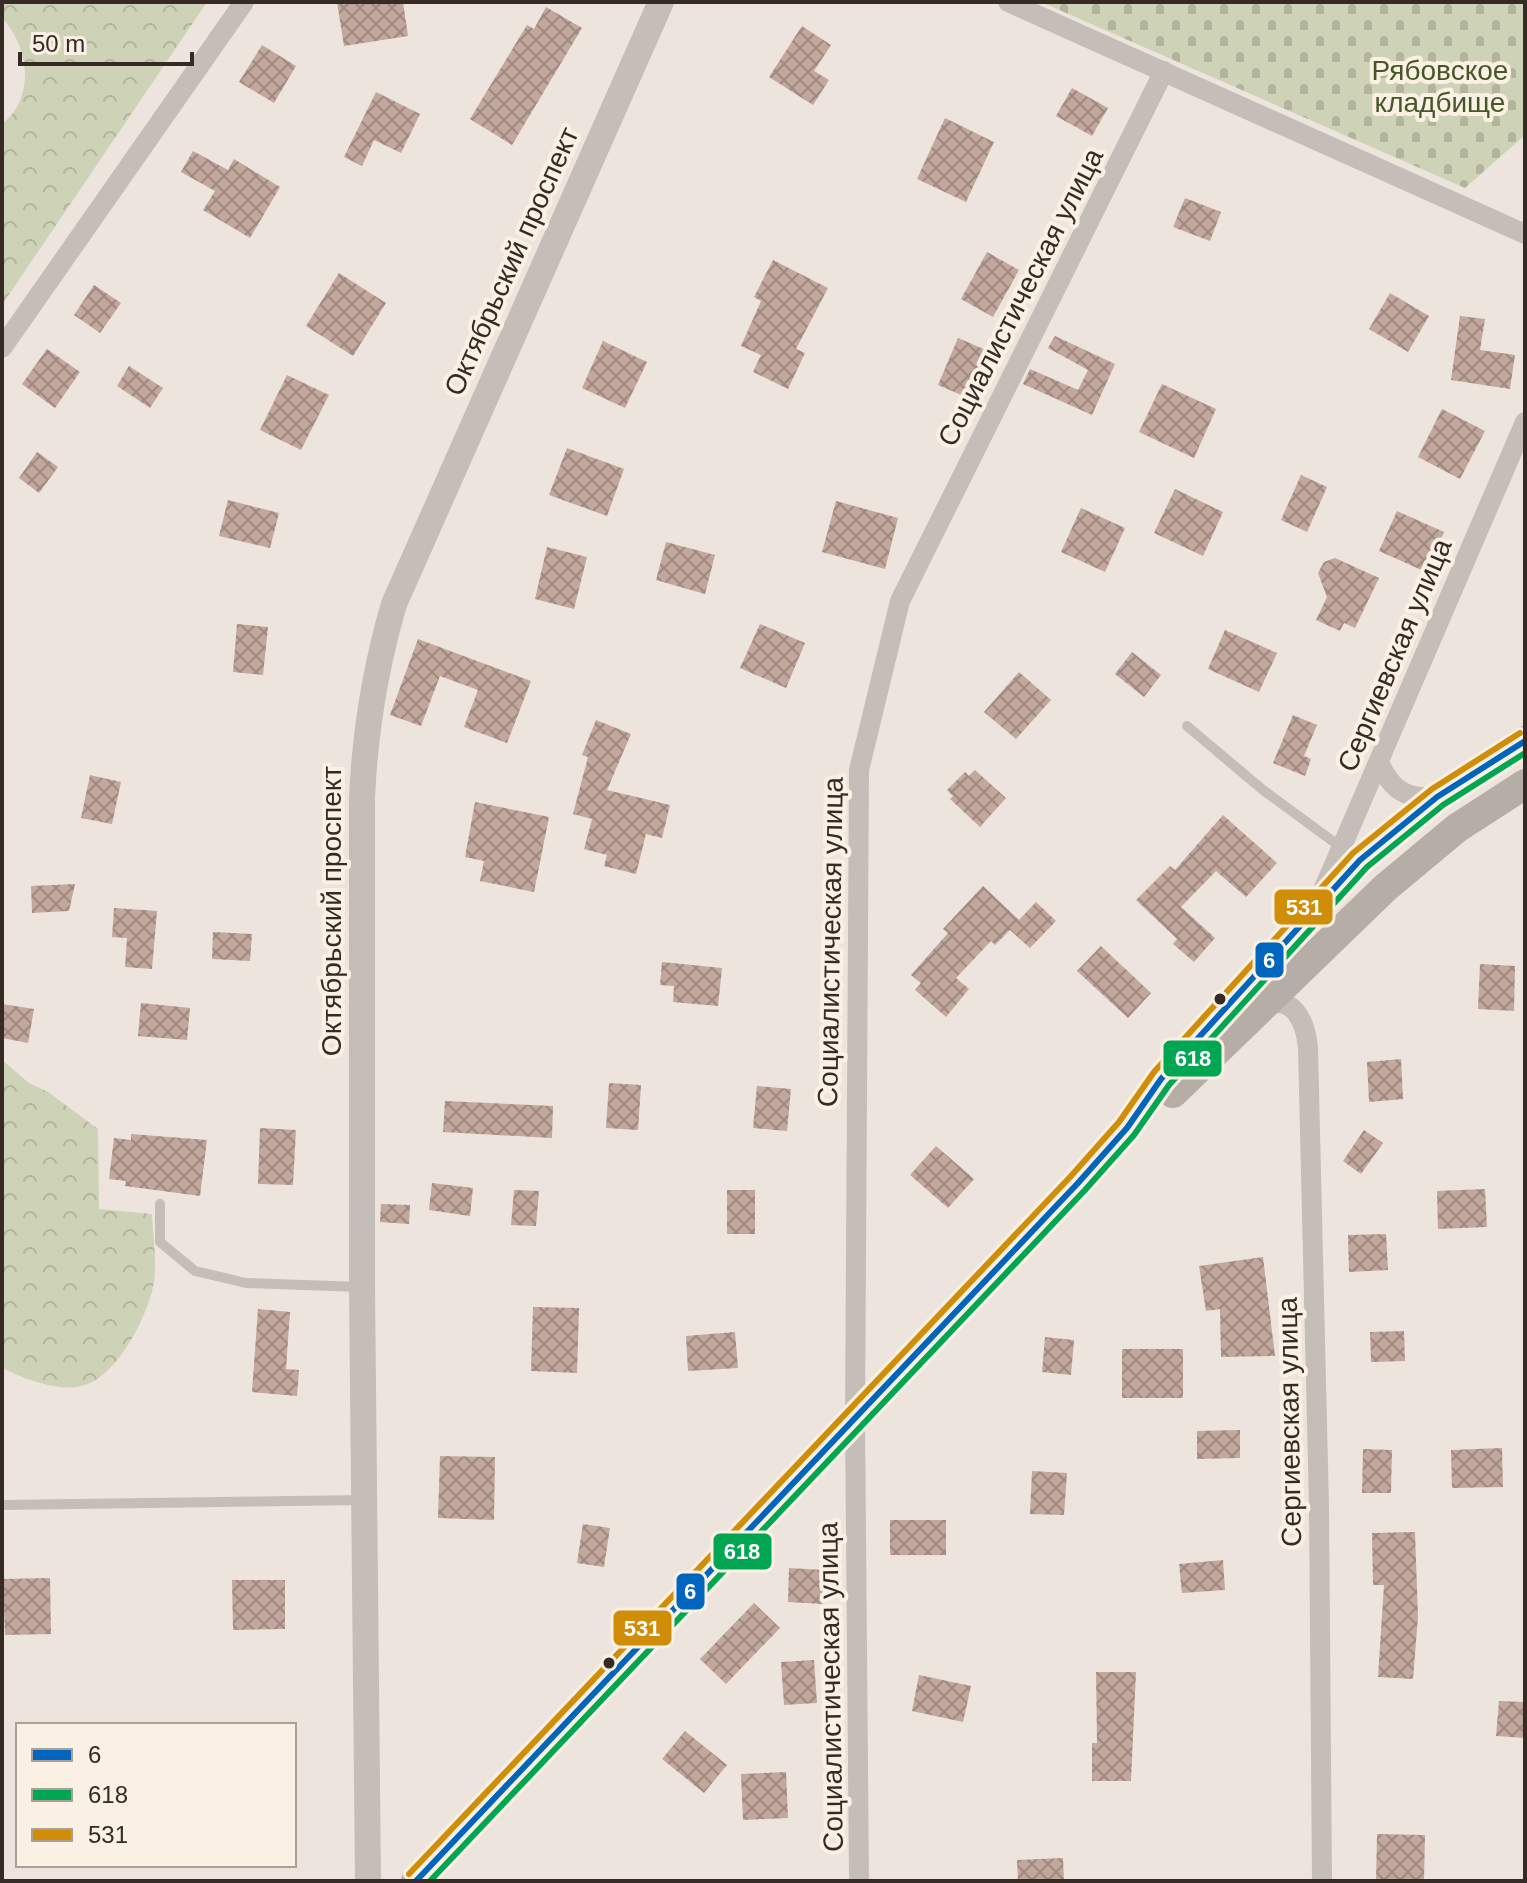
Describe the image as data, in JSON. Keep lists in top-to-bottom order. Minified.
{"streets":{"street":["Октябрьский проспект","Социалистическая улица","Сергиевская улица"]},"parks":["Рябовское кладбище"],"lines":["transit line 531","transit line 6","transit line 618"],"legend":["6","618","531"],"scale_bar":"50 m"}
